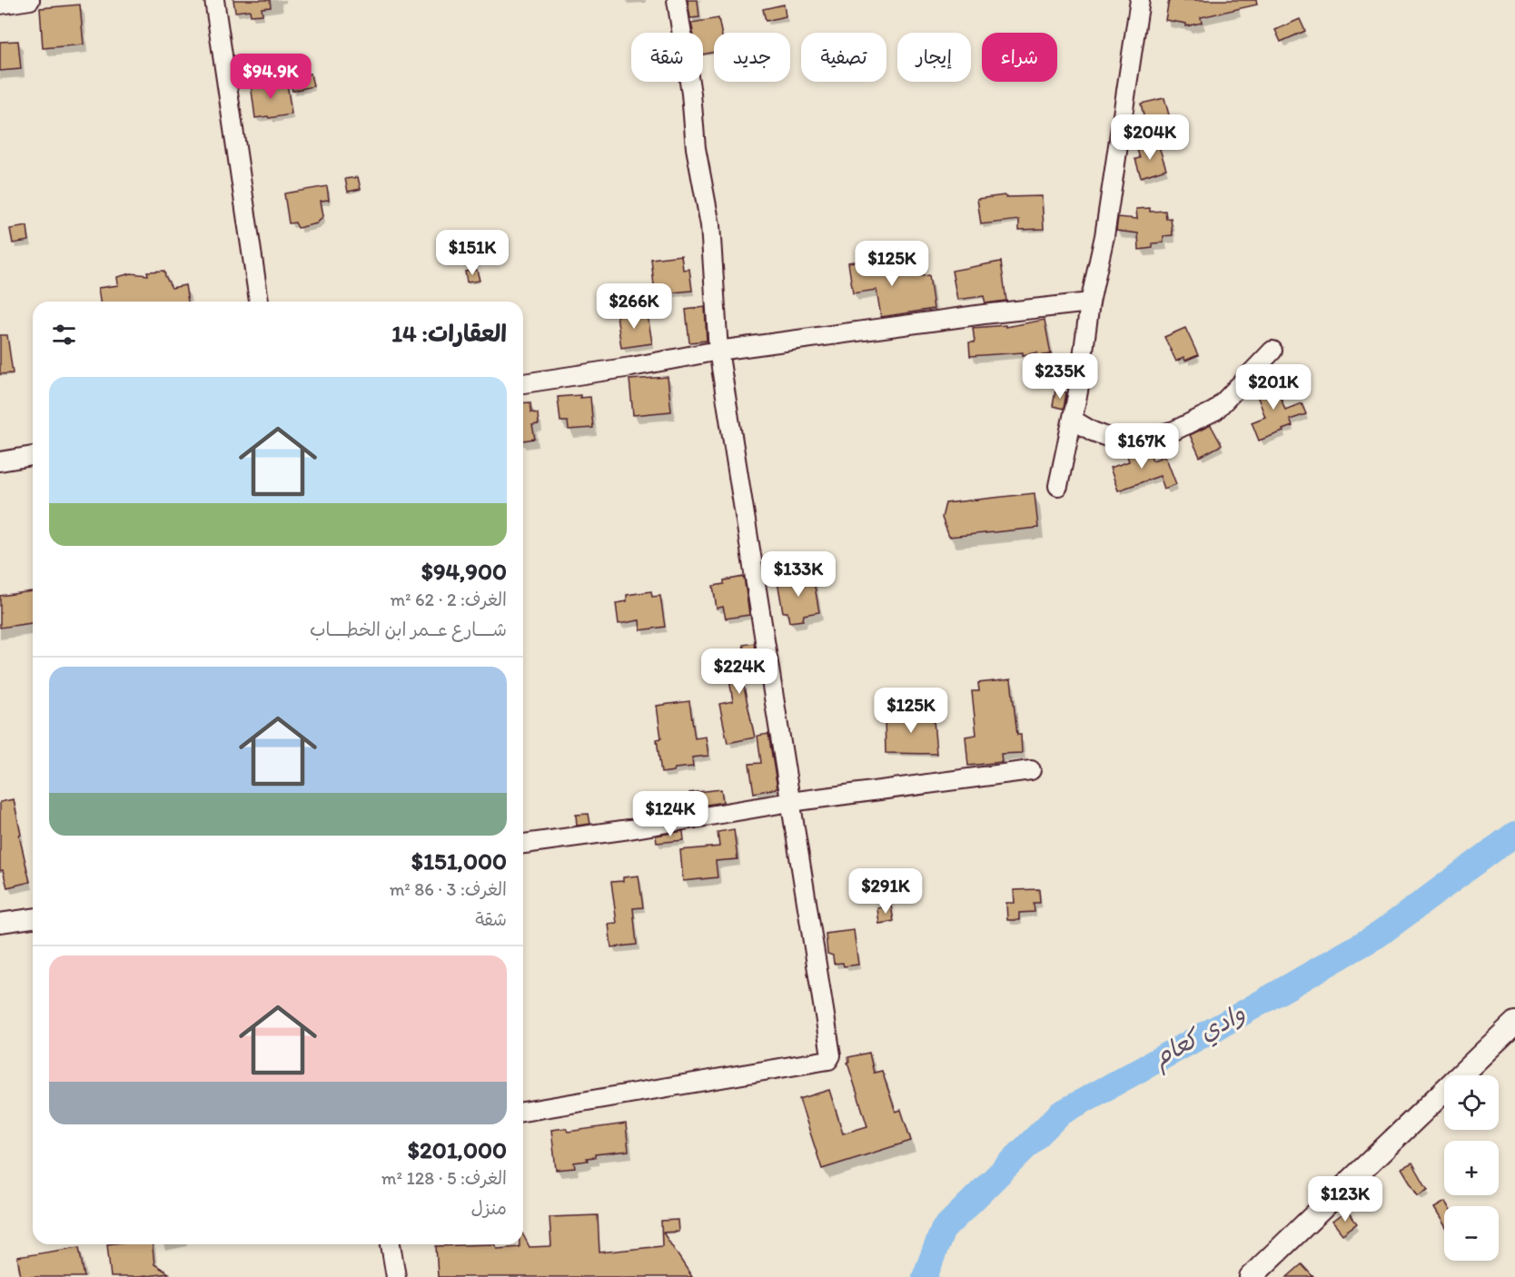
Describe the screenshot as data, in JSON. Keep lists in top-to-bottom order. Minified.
{"water":["وادي كعام"],"page":{"chip":["شراء","إيجار","تصفية","جديد","شقة"],"price":["$94.9K","$204K","$151K","$125K","$266K","$235K","$201K","$167K","$133K","$224K","$125K","$124K","$291K","$123K"],"heading":"العقارات: 14","list":[{"name":"$94,900","note":"الغرف: 2 · 62 m² · شــــارع عــمر ابن الخطــــاب"},{"name":"$151,000","note":"الغرف: 3 · 86 m² · شقة"},{"name":"$201,000","note":"الغرف: 5 · 128 m² · منزل"}],"map_buttons":["+","−"]}}
